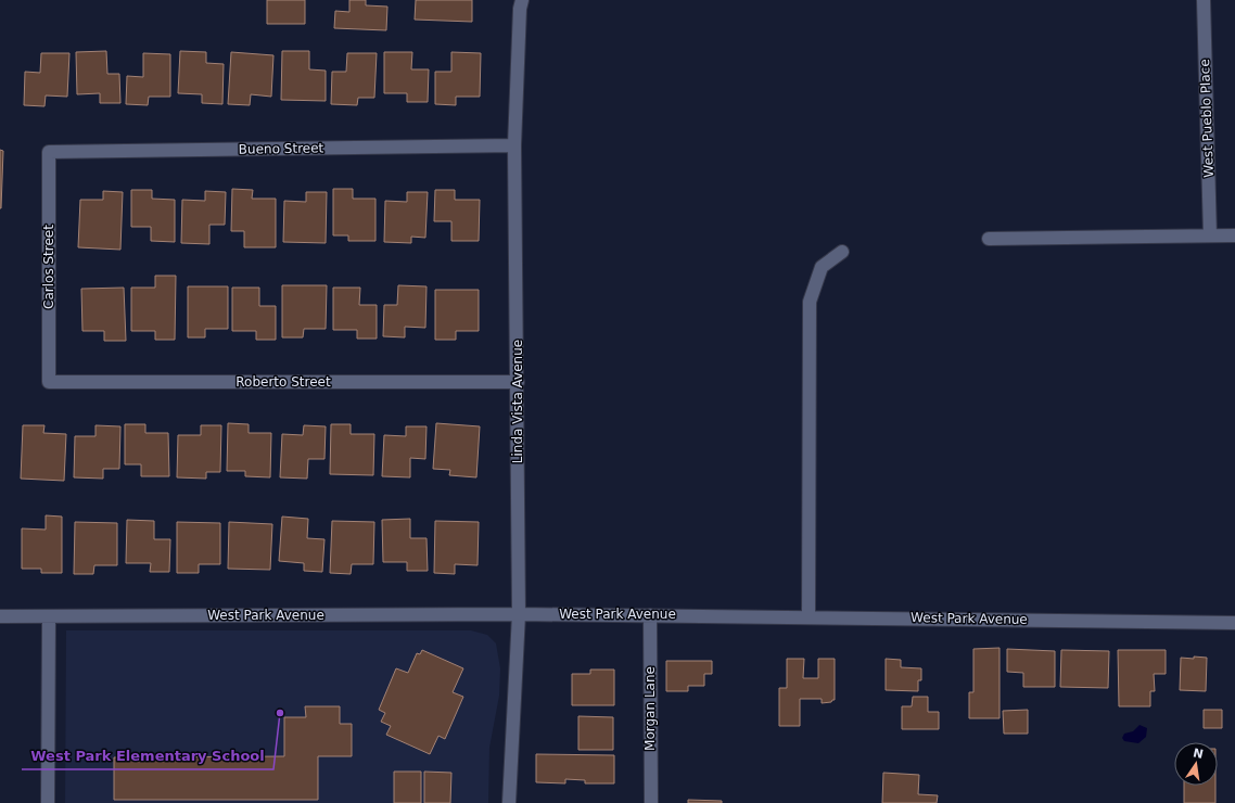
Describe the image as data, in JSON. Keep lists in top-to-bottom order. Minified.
{"streets":{"street":["West Pueblo Place","Bueno Street","Carlos Street","Roberto Street","Linda Vista Avenue","West Park Avenue","Morgan Lane"]},"crossings":[["Bueno Street","Carlos Street"],["Bueno Street","Linda Vista Avenue"],["Carlos Street","Roberto Street"],["Roberto Street","Linda Vista Avenue"],["Linda Vista Avenue","West Park Avenue"],["West Park Avenue","Morgan Lane"]],"places":["West Park Elementary School"],"north":"top"}
